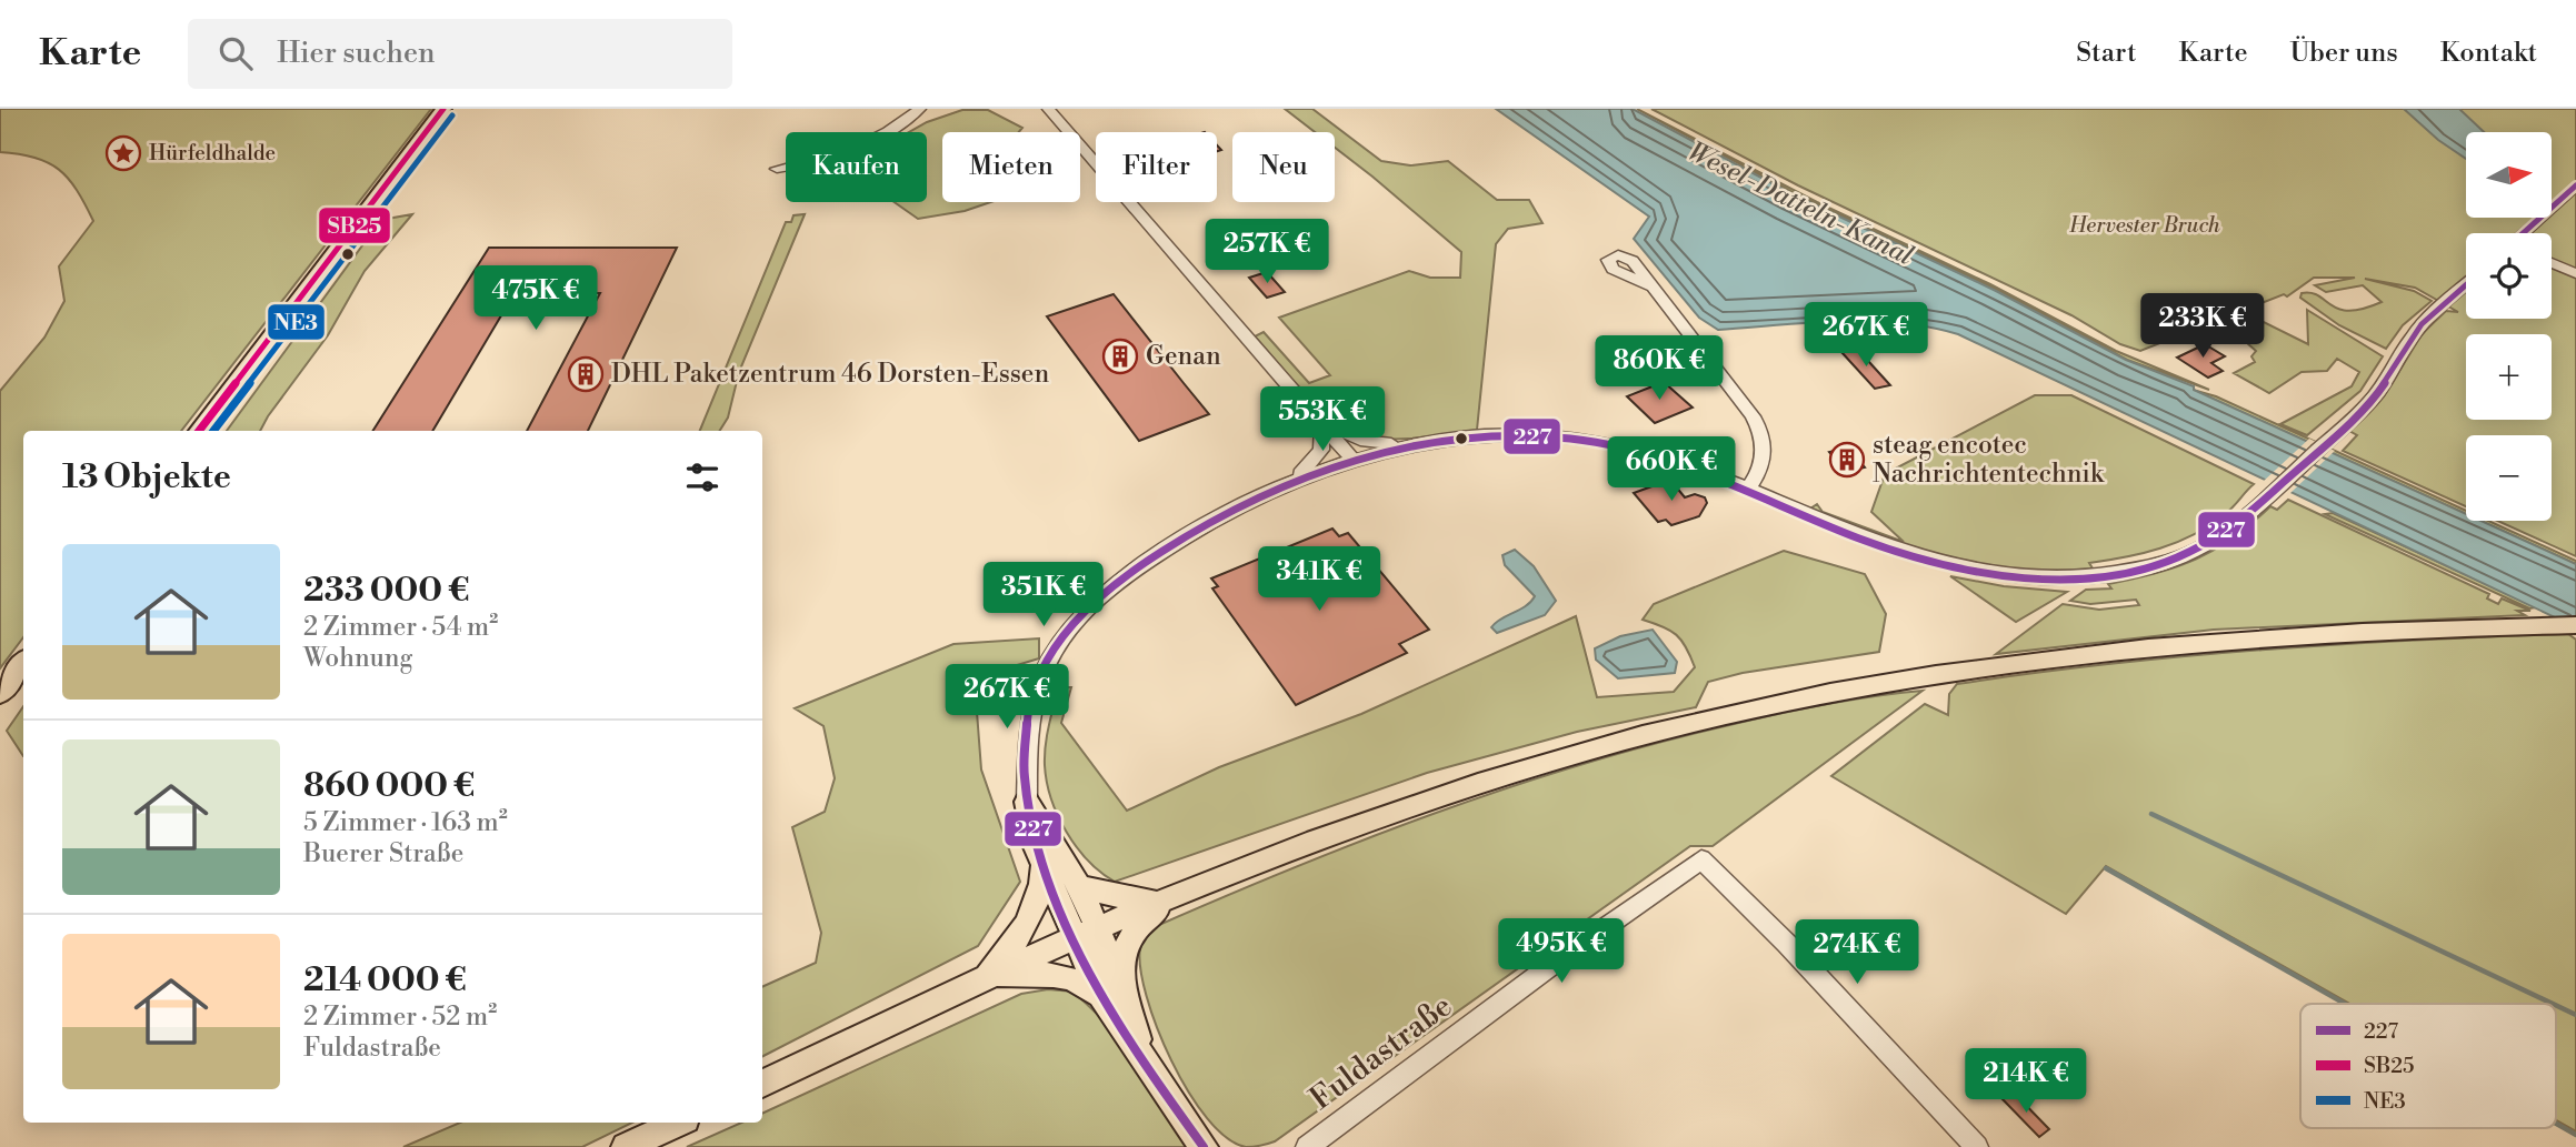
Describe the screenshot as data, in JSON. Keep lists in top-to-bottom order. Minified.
{"streets":{"street":["Fuldastraße"]},"water":["Wesel-Datteln-Kanal"],"parks":["Hervester Bruch"],"places":{"place":["Hürfeldhalde"],"building":["Genan","DHL Paketzentrum 46 Dorsten-Essen","steag encotec Nachrichtentechnik"]},"lines":["transit line SB25","transit line NE3","transit line 227"],"legend":["227","SB25","NE3"],"north":"right","page":{"header":"Karte","search":"Hier suchen","nav":["Start","Karte","Über uns","Kontakt"],"map_buttons":["+","−"],"chip":["Kaufen","Mieten","Filter","Neu"],"price":["257K €","475K €","233K €","267K €","860K €","553K €","660K €","341K €","351K €","267K €","495K €","274K €","214K €"],"heading":"13 Objekte","list":[{"name":"233 000 €","note":"2 Zimmer · 54 m² · Wohnung"},{"name":"860 000 €","note":"5 Zimmer · 163 m² · Buerer Straße"},{"name":"214 000 €","note":"2 Zimmer · 52 m² · Fuldastraße"}]}}
